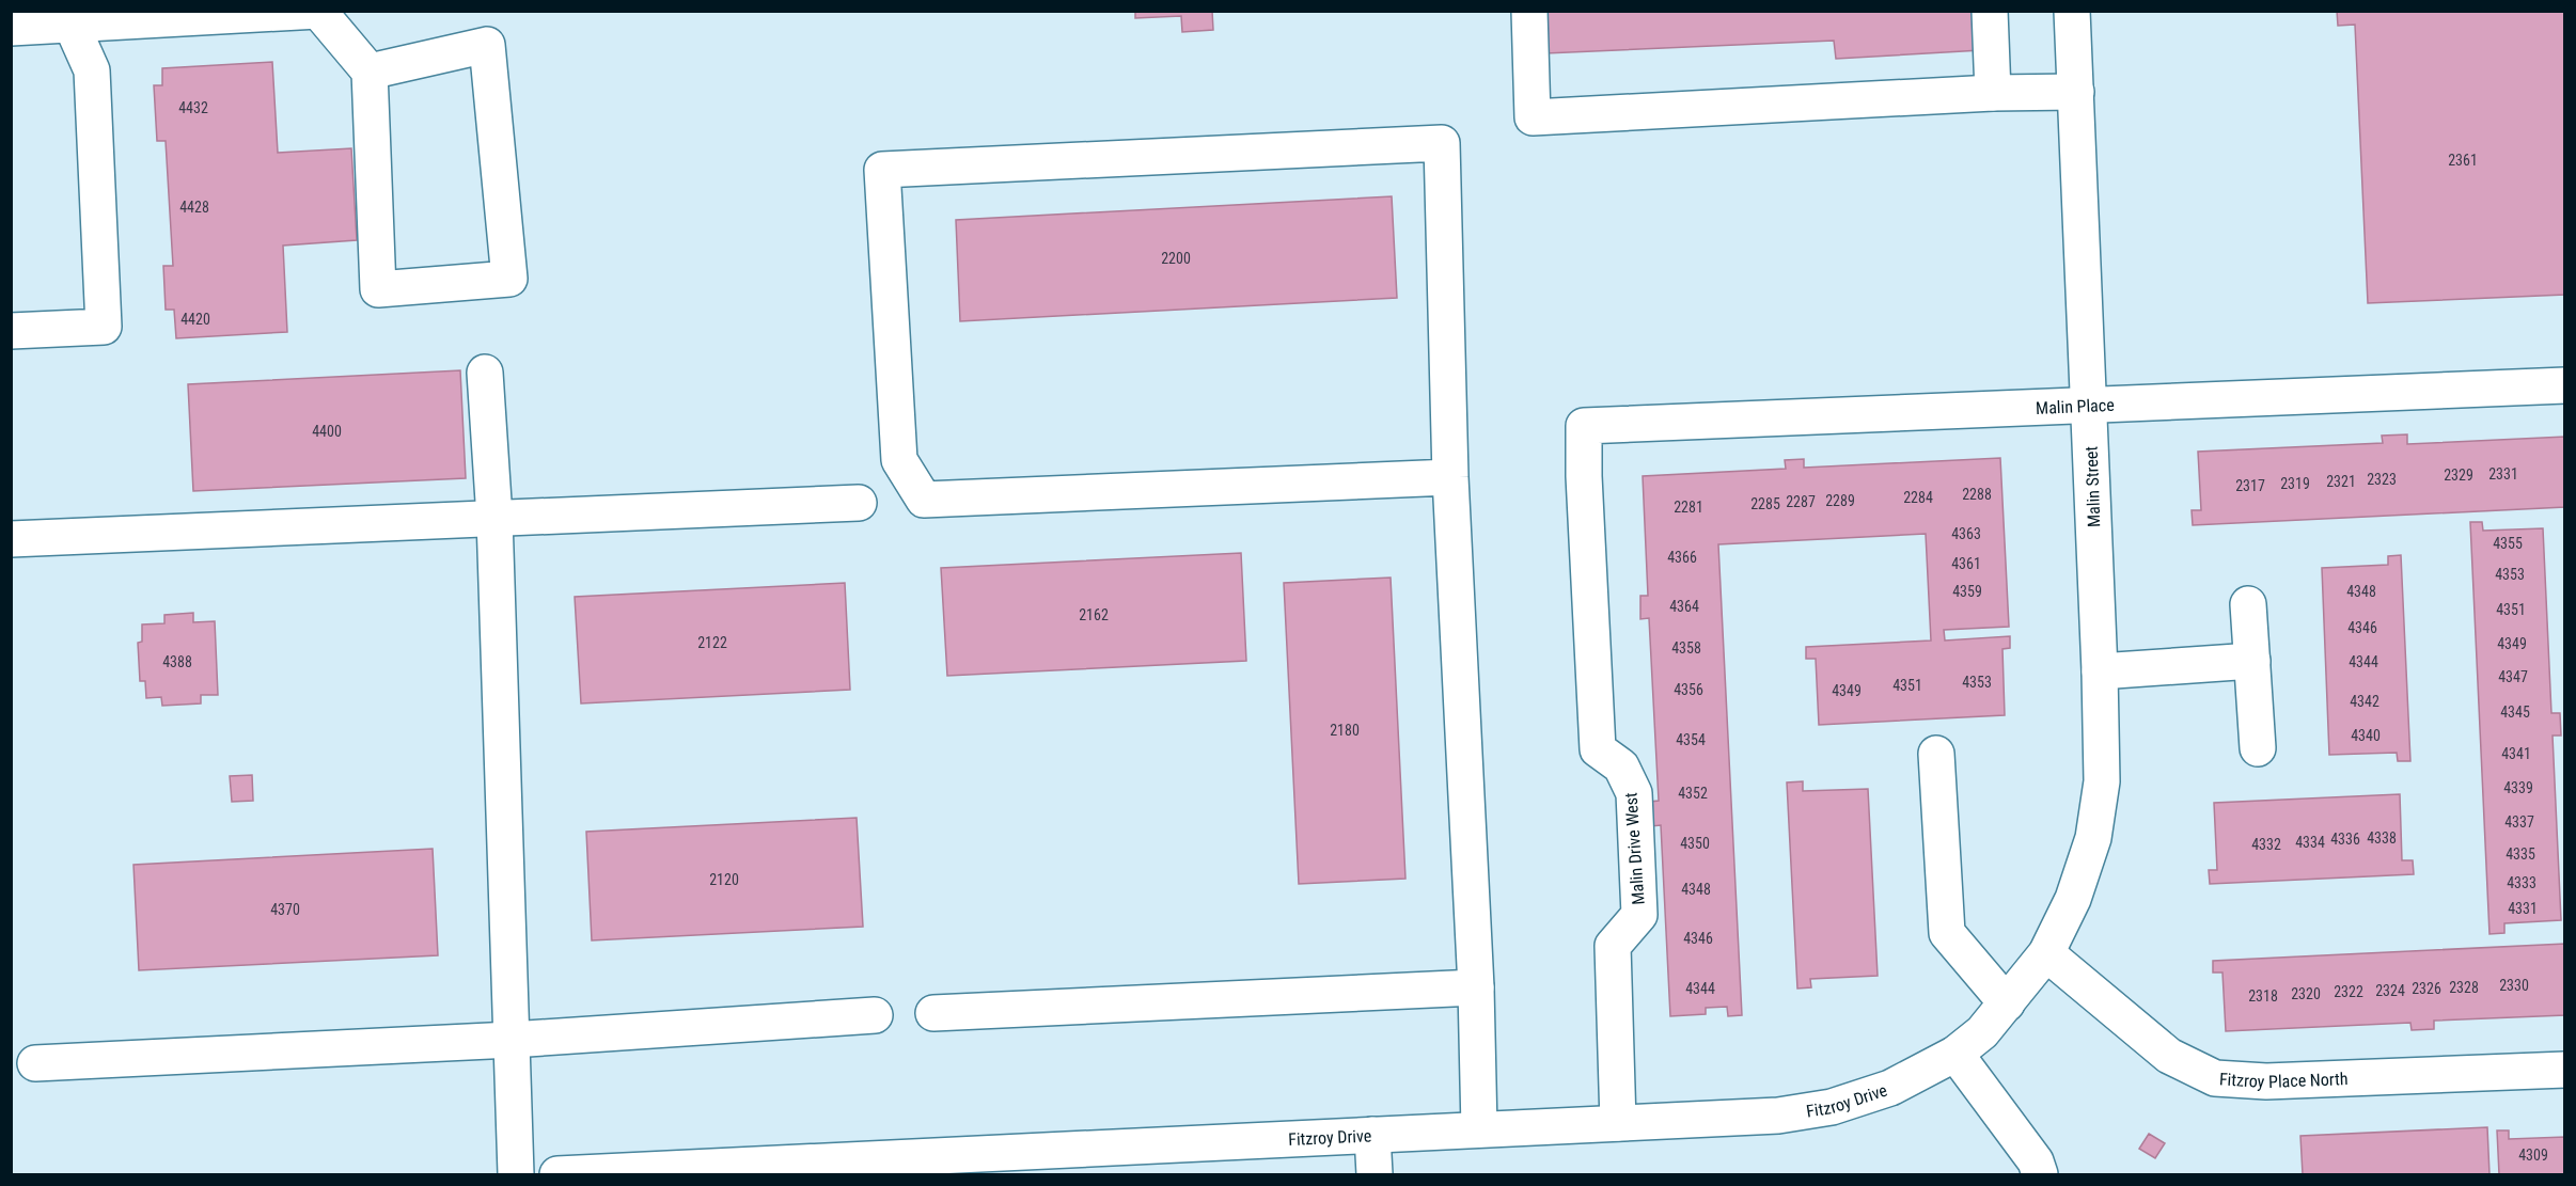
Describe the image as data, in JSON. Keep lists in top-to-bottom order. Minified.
{"streets":{"street":["Malin Place","Malin Street","Malin Drive West","Fitzroy Place North","Fitzroy Drive"]},"crossings":[["Malin Place","Malin Street"],["Malin Place","Malin Drive West"],["Malin Street","Fitzroy Place North"],["Malin Street","Fitzroy Drive"],["Malin Drive West","Fitzroy Drive"],["Fitzroy Place North","Fitzroy Drive"]],"house_numbers":["4432","2361","4428","2200","4420","4400","2331","2329","2323","2321","2319","2317","2288","2284","2289","2287","2285","2281","4363","4355","4366","4361","4353","4359","4348","4364","4351","2162","4346","2122","4349","4358","4388","4344","4347","4353","4351","4356","4349","4342","4345","2180","4340","4354","4341","4339","4352","4337","4338","4336","4334","4350","4332","4335","2120","4333","4348","4331","4370","4346","2330","2328","4344","2326","2324","2322","2320","2318","4309"]}
